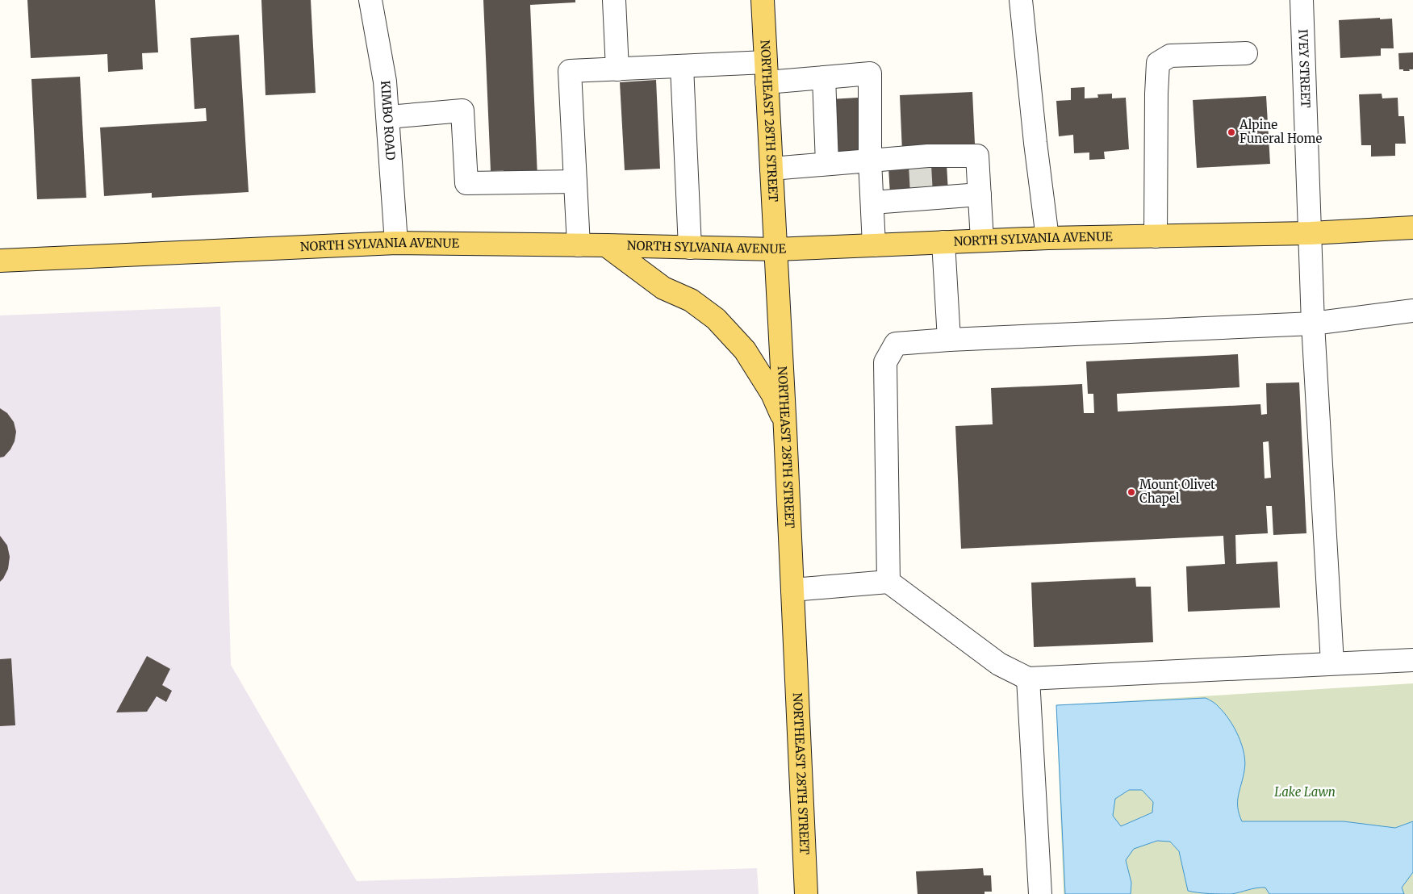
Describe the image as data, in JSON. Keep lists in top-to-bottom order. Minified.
{"streets":{"main road":["NORTHEAST 28TH STREET","NORTH SYLVANIA AVENUE"],"street":["IVEY STREET","KIMBO ROAD"]},"crossings":[["IVEY STREET","NORTH SYLVANIA AVENUE"],["NORTHEAST 28TH STREET","NORTH SYLVANIA AVENUE"],["KIMBO ROAD","NORTH SYLVANIA AVENUE"]],"parks":["Lake Lawn"],"places":["Alpine Funeral Home","Mount Olivet Chapel"]}
